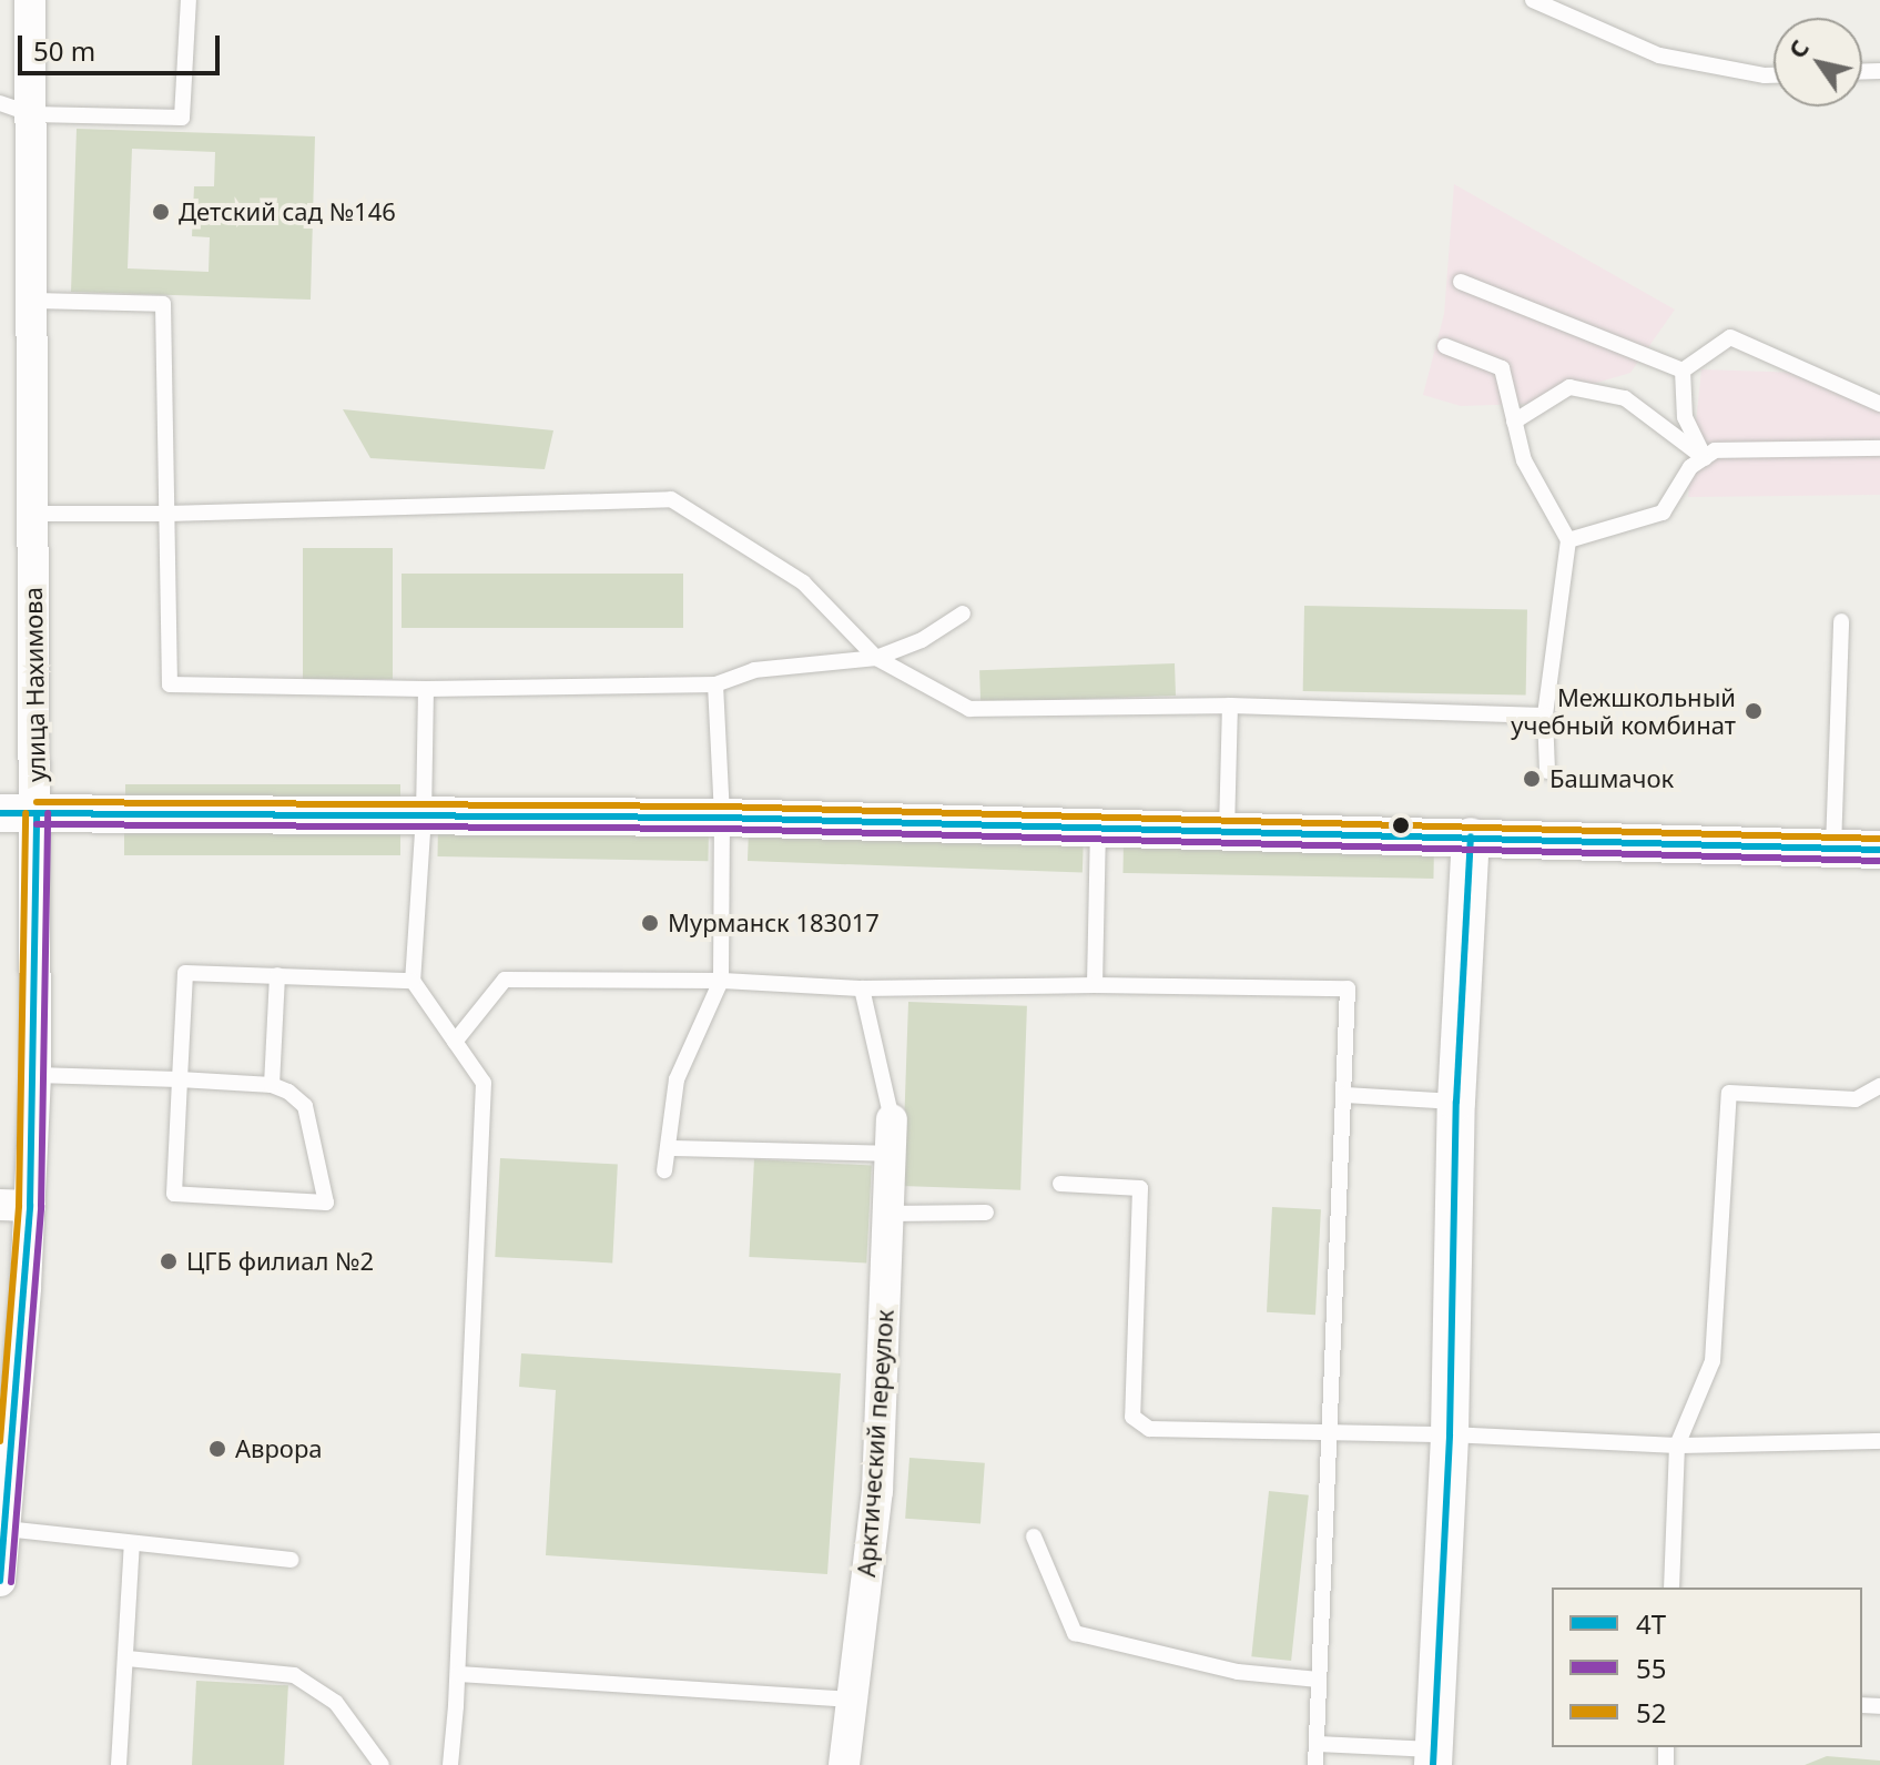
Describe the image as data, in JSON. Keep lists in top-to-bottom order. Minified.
{"streets":{"street":["улица Нахимова","Арктический переулок"]},"places":["Детский сад №146","Межшкольный учебный комбинат","Башмачок","Мурманск 183017","ЦГБ филиал №2","Аврора"],"lines":["transit line 52","transit line 4Т","transit line 55"],"legend":["4Т","55","52"],"scale_bar":"50 m","north":"top left"}
